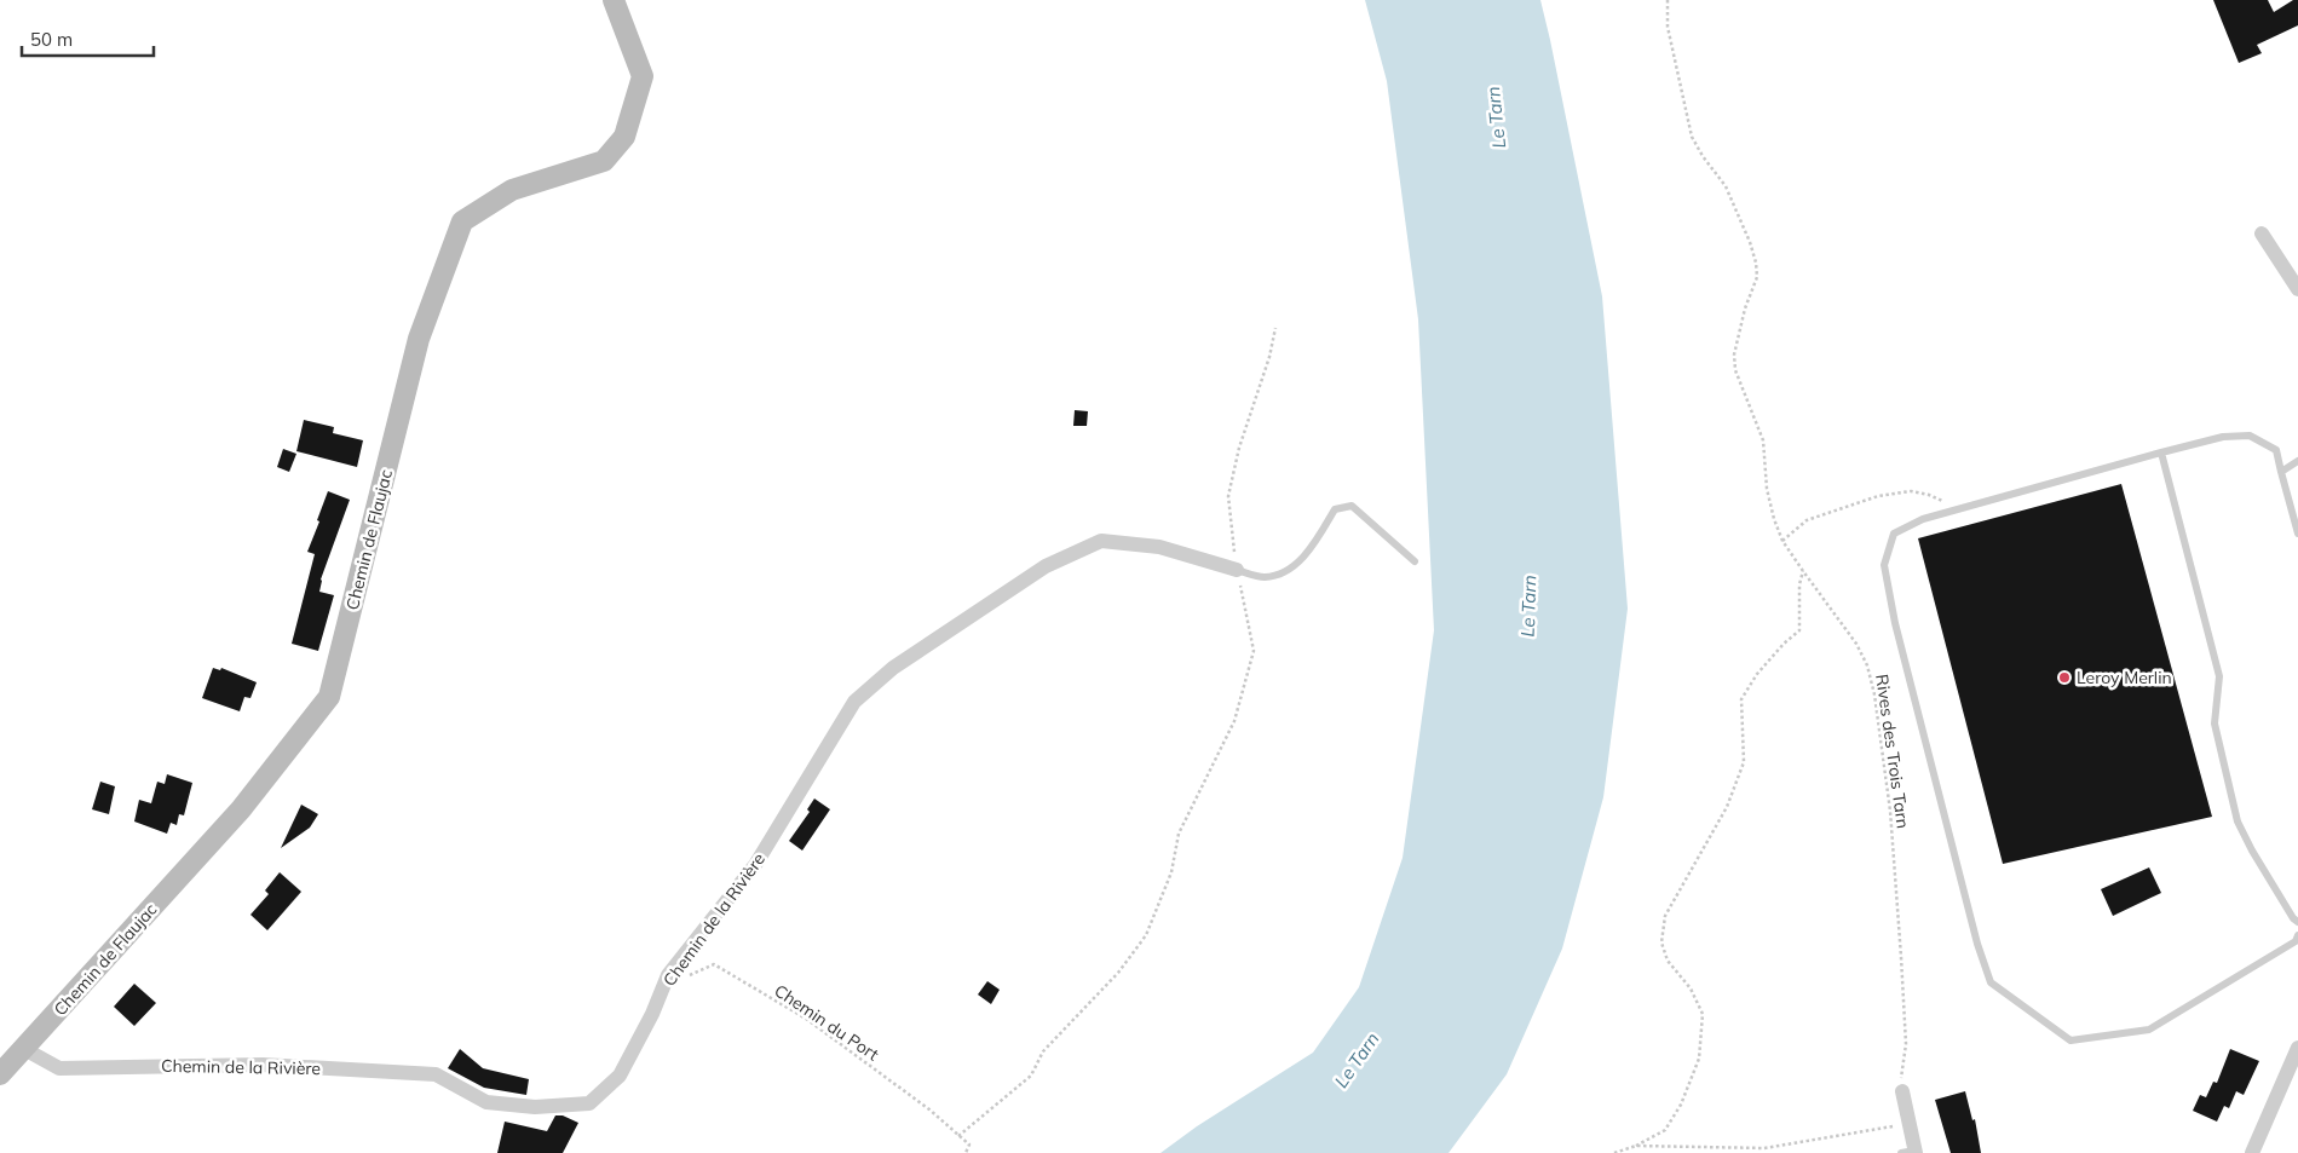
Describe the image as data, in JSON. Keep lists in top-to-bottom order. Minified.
{"streets":{"street":["Chemin de Flaujac","Chemin de la Rivière"],"path":["Rives des Trois Tarn","Chemin du Port"]},"crossings":[["Chemin de Flaujac","Chemin de la Rivière"]],"water":["Le Tarn"],"places":["Leroy Merlin"],"scale_bar":"50 m"}
